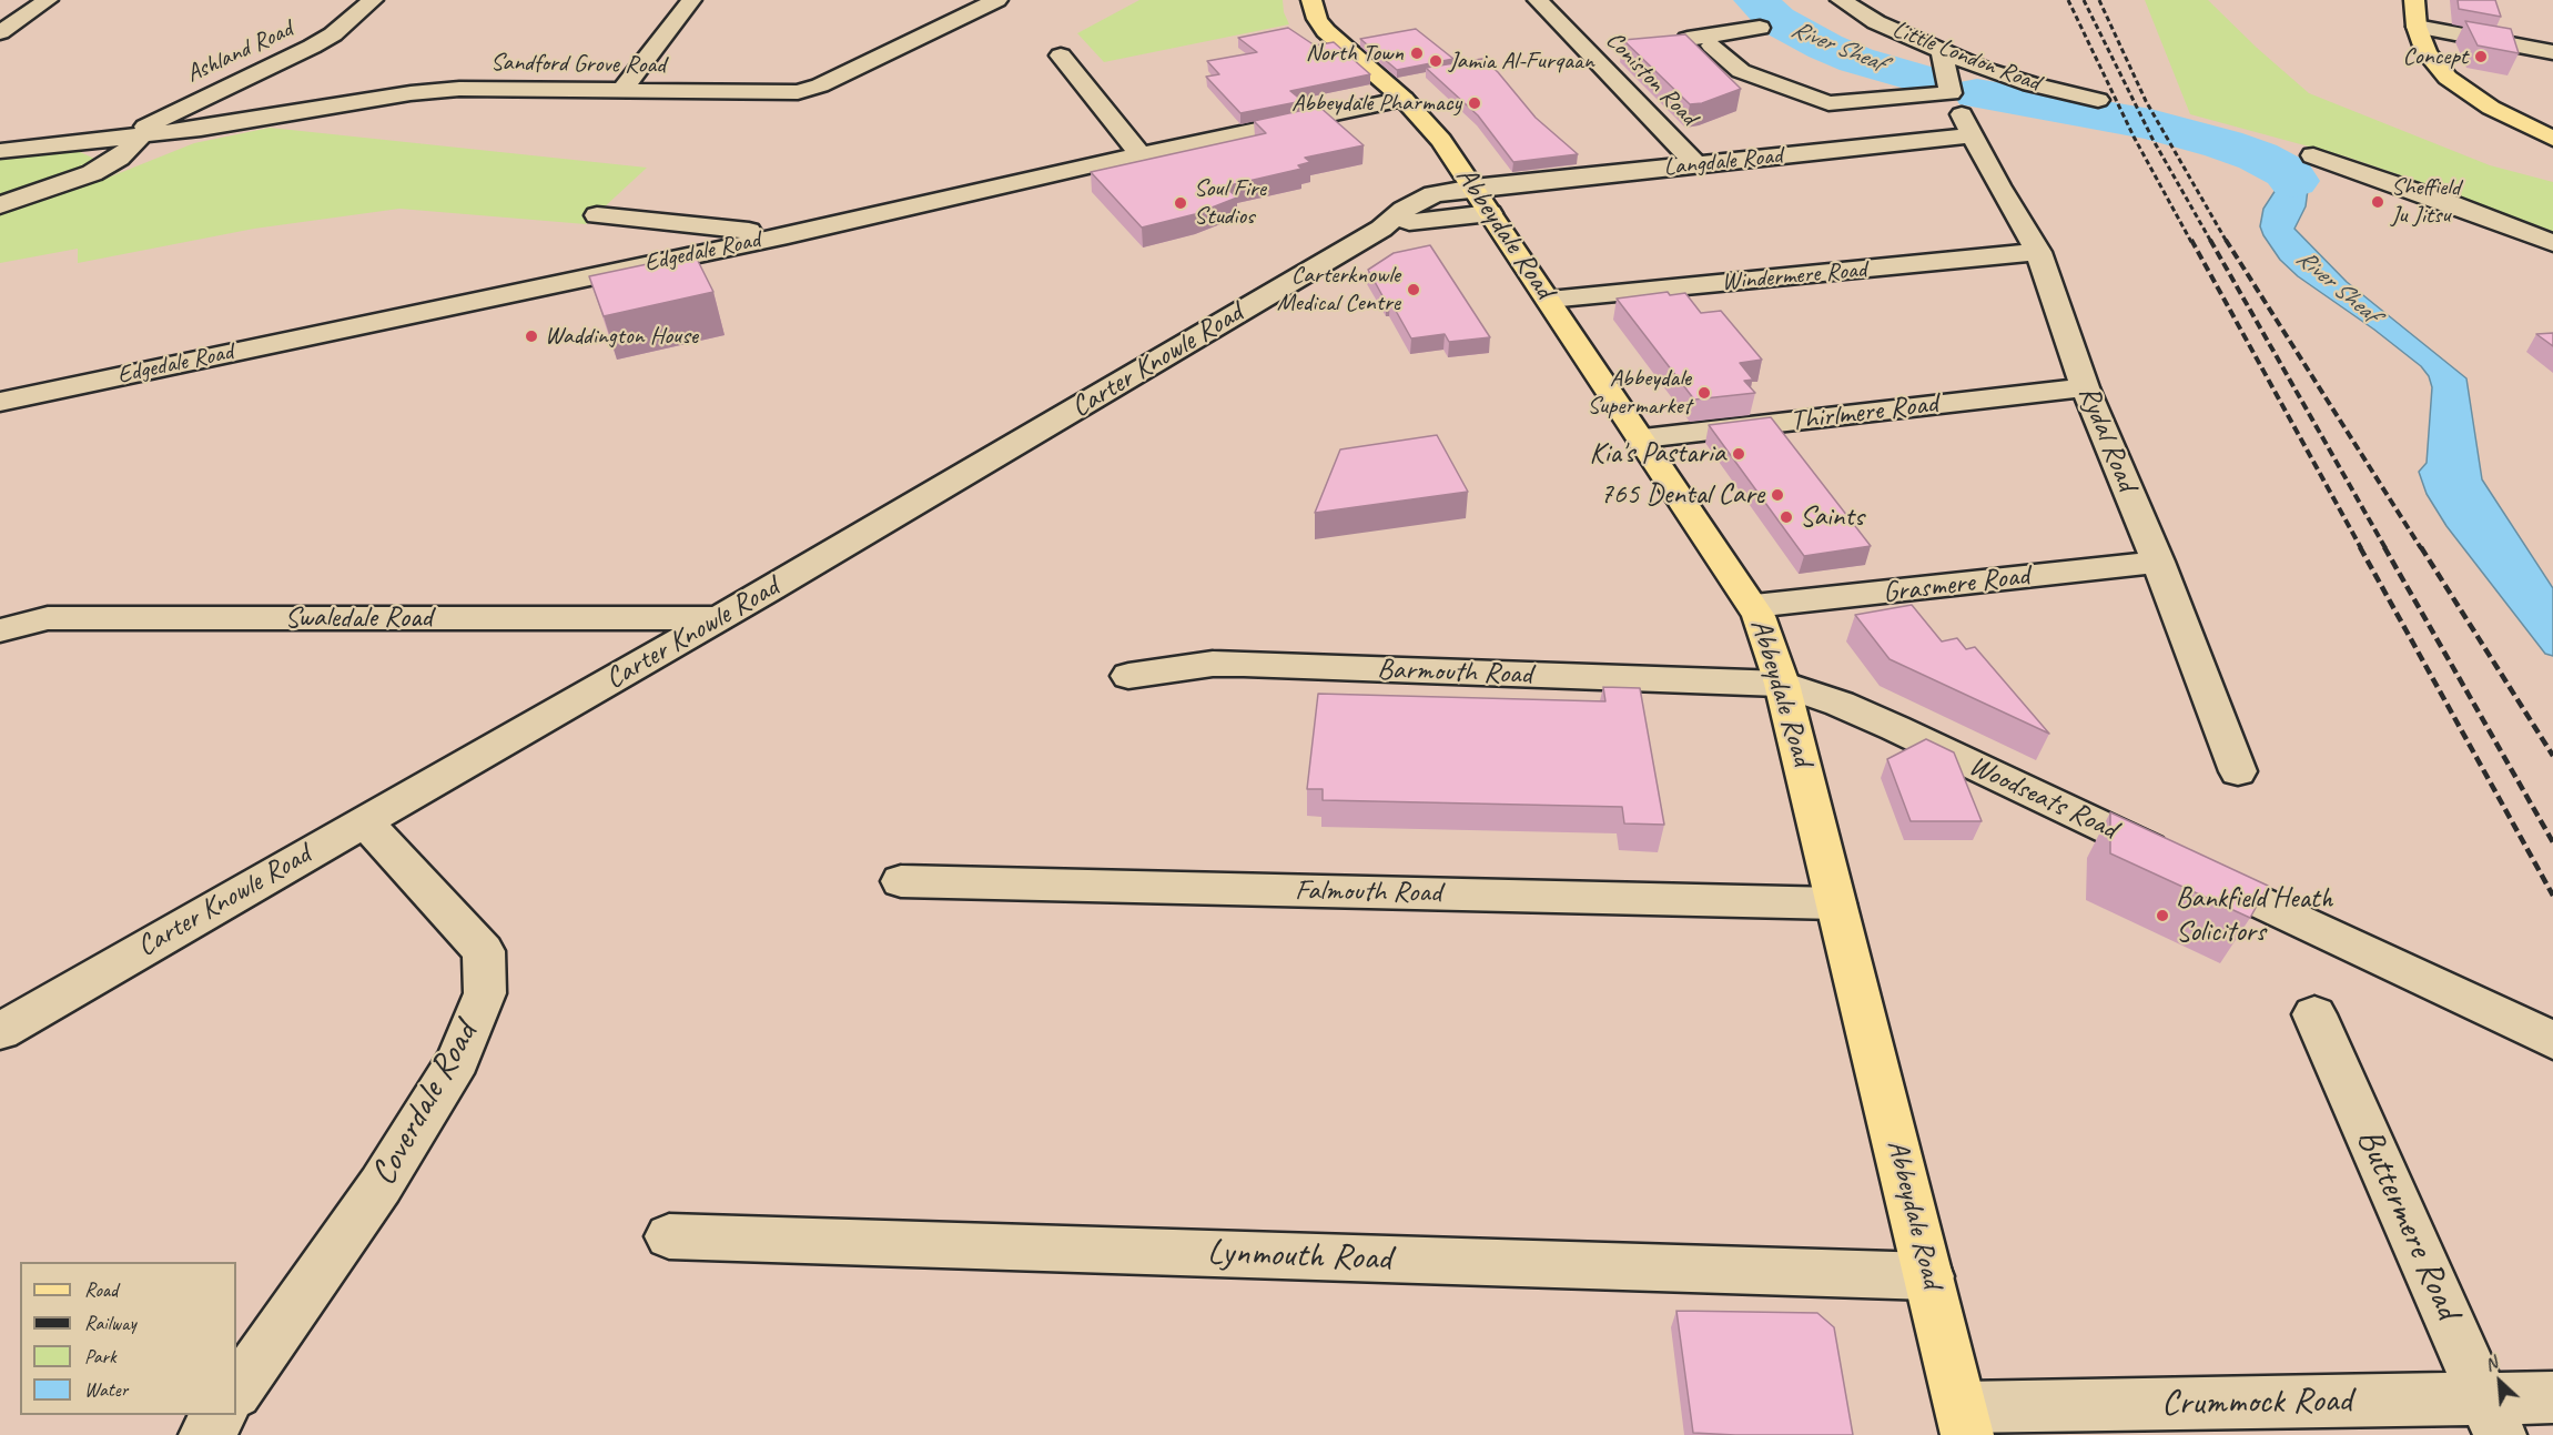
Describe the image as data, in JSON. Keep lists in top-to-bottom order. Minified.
{"streets":{"main road":["Abbeydale Road"],"street":["Ashland Road","Little London Road","Sandford Grove Road","Coniston Road","Langdale Road","Edgedale Road","Windermere Road","Carter Knowle Road","Thirlmere Road","Rydal Road","Grasmere Road","Swaledale Road","Barmouth Road","Woodseats Road","Falmouth Road","Coverdale Road","Buttermere Road","Lynmouth Road","Crummock Road"]},"crossings":[["Ashland Road","Sandford Grove Road"],["Coniston Road","Langdale Road"],["Langdale Road","Abbeydale Road"],["Langdale Road","Carter Knowle Road"],["Langdale Road","Rydal Road"],["Abbeydale Road","Edgedale Road"],["Abbeydale Road","Windermere Road"],["Abbeydale Road","Carter Knowle Road"],["Abbeydale Road","Thirlmere Road"],["Abbeydale Road","Grasmere Road"],["Abbeydale Road","Barmouth Road"],["Abbeydale Road","Woodseats Road"],["Abbeydale Road","Falmouth Road"],["Abbeydale Road","Lynmouth Road"],["Abbeydale Road","Crummock Road"],["Windermere Road","Rydal Road"],["Carter Knowle Road","Swaledale Road"],["Carter Knowle Road","Coverdale Road"],["Thirlmere Road","Rydal Road"],["Rydal Road","Grasmere Road"],["Barmouth Road","Woodseats Road"],["Buttermere Road","Crummock Road"]],"water":["River Sheaf"],"places":["North Town","Concept","Jamia Al-Furqaan","Abbeydale Pharmacy","Sheffield Ju Jitsu","Soul Fire Studios","Carterknowle Medical Centre","Waddington House","Abbeydale Supermarket","Kia's Pastaria","765 Dental Care","Saints","Bankfield Heath Solicitors"],"legend":["Road","Railway","Park","Water"],"north":"top left"}
